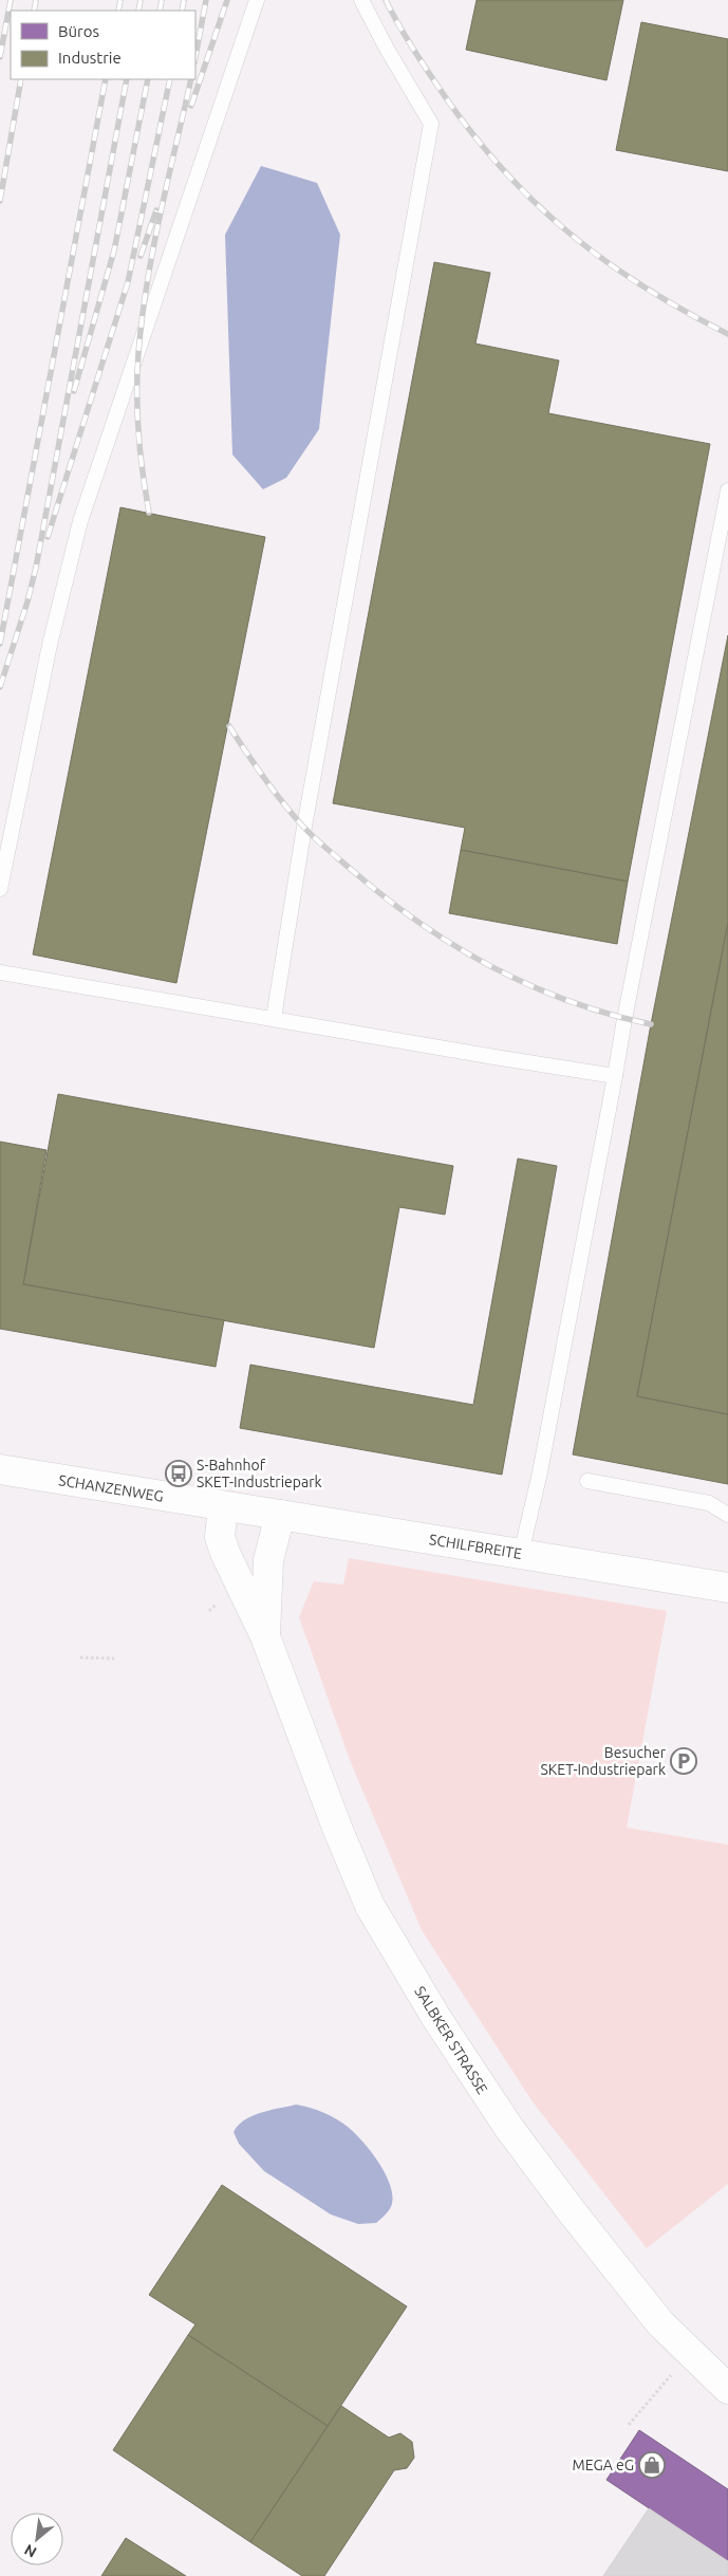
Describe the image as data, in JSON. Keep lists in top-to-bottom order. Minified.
{"streets":{"street":["SCHANZENWEG","SCHILFBREITE","SALBKER STRASSE"]},"crossings":[["SCHANZENWEG","SCHILFBREITE"],["SCHANZENWEG","SALBKER STRASSE"],["SCHILFBREITE","SALBKER STRASSE"]],"places":{"bus stop":["S-Bahnhof SKET-Industriepark"],"parking":["Besucher SKET-Industriepark"],"shop":["MEGA eG"]},"legend":["Büros","Industrie"],"north":"bottom left"}
